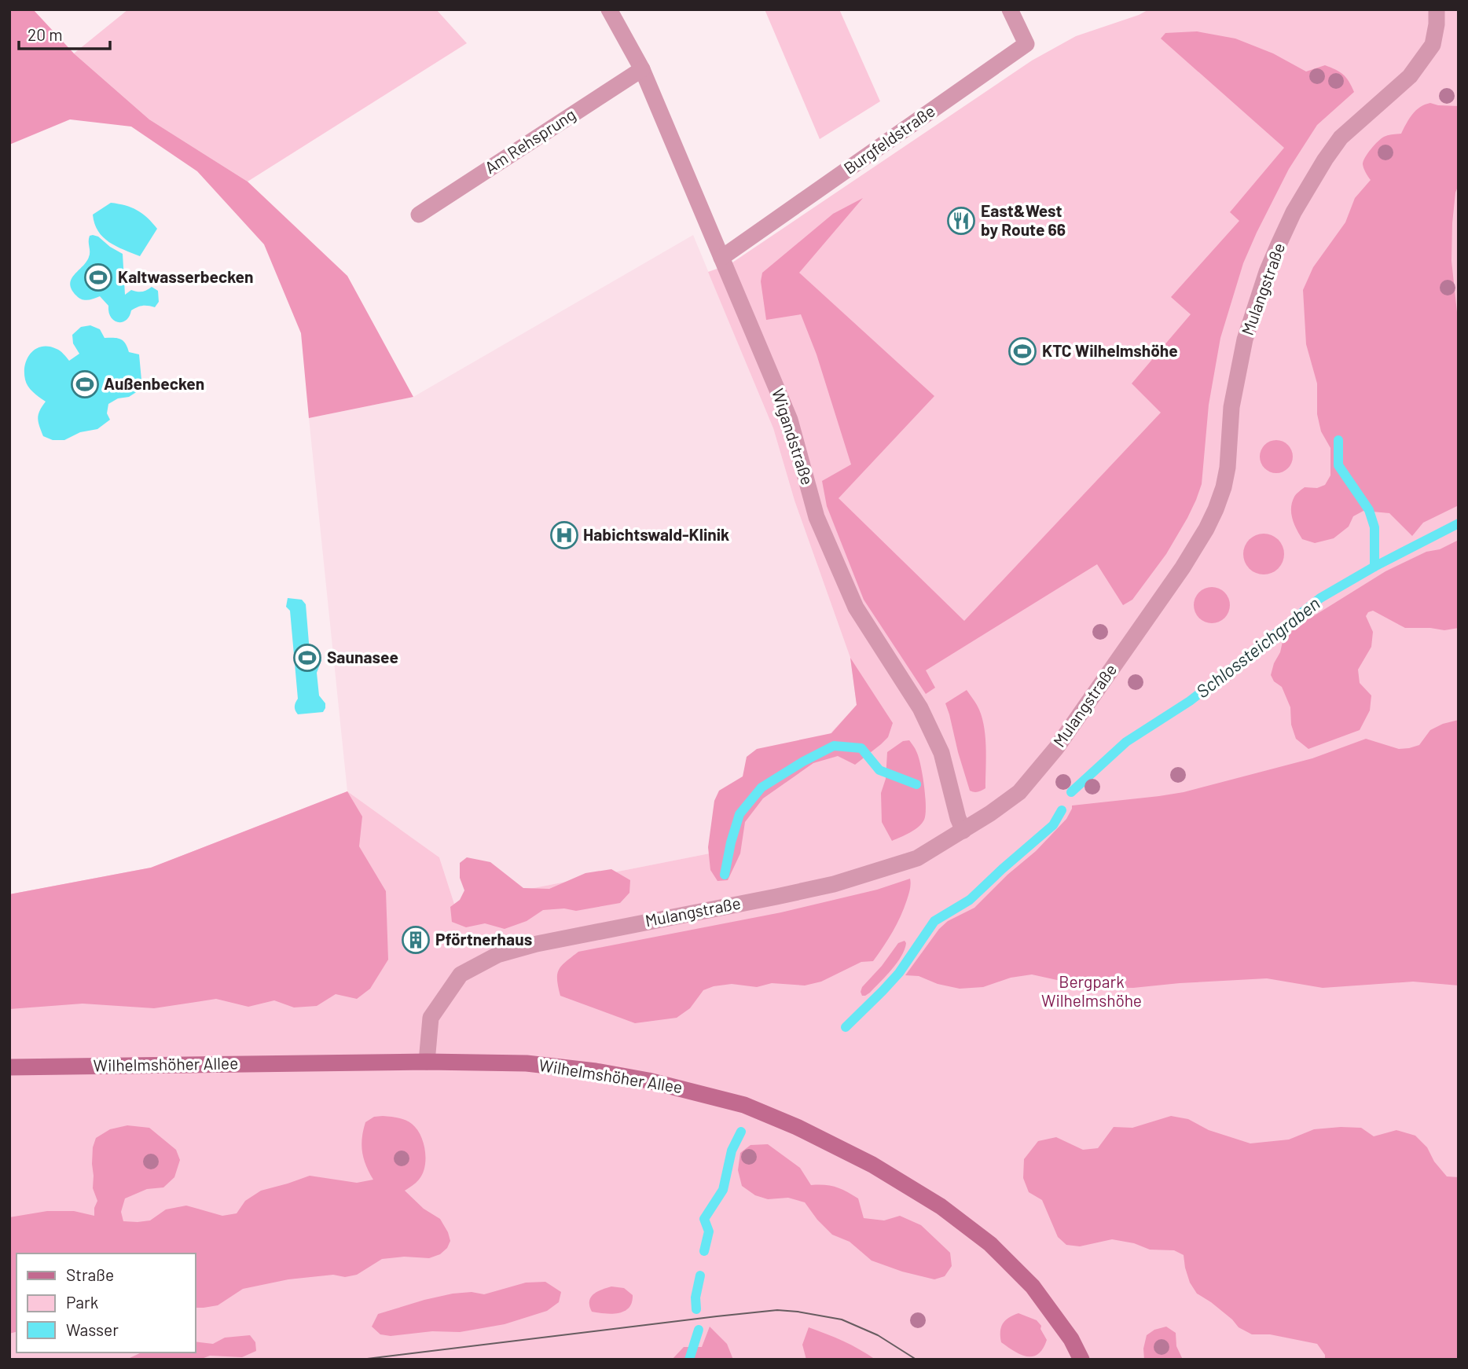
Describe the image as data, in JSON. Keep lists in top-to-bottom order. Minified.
{"streets":{"main road":["Wilhelmshöher Allee"],"street":["Burgfeldstraße","Am Rehsprung","Mulangstraße","Wigandstraße"]},"crossings":[["Burgfeldstraße","Wigandstraße"],["Am Rehsprung","Wigandstraße"],["Mulangstraße","Wigandstraße"],["Mulangstraße","Wilhelmshöher Allee"]],"water":["Schlossteichgraben"],"parks":["Bergpark Wilhelmshöhe"],"places":{"restaurant":["East&West by Route 66"],"sports":["Kaltwasserbecken","KTC Wilhelmshöhe","Außenbecken","Saunasee"],"hospital":["Habichtswald-Klinik"],"building":["Pförtnerhaus"]},"legend":["Straße","Park","Wasser"],"scale_bar":"20 m"}
